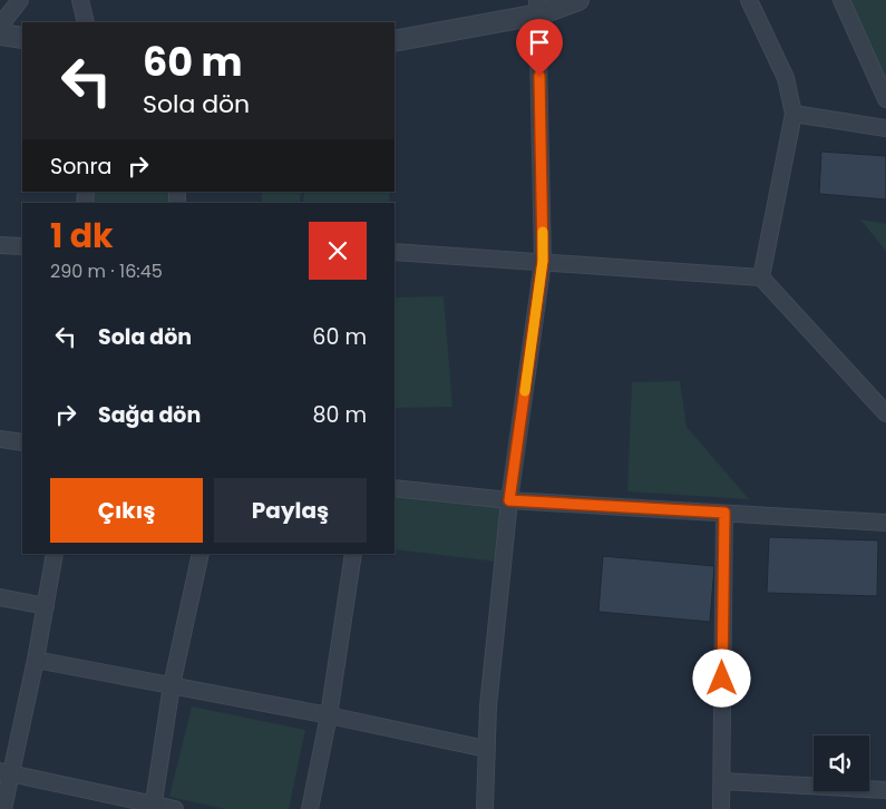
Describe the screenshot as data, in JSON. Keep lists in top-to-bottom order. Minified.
{"page":{"turn":["60 m","Sola dön"],"then":"Sonra","heading":["1 dk","290 m · 16:45"],"list":[{"name":"Sola dön","value":"60 m"},{"name":"Sağa dön","value":"80 m"}],"buttons":["Çıkış","Paylaş"]}}
